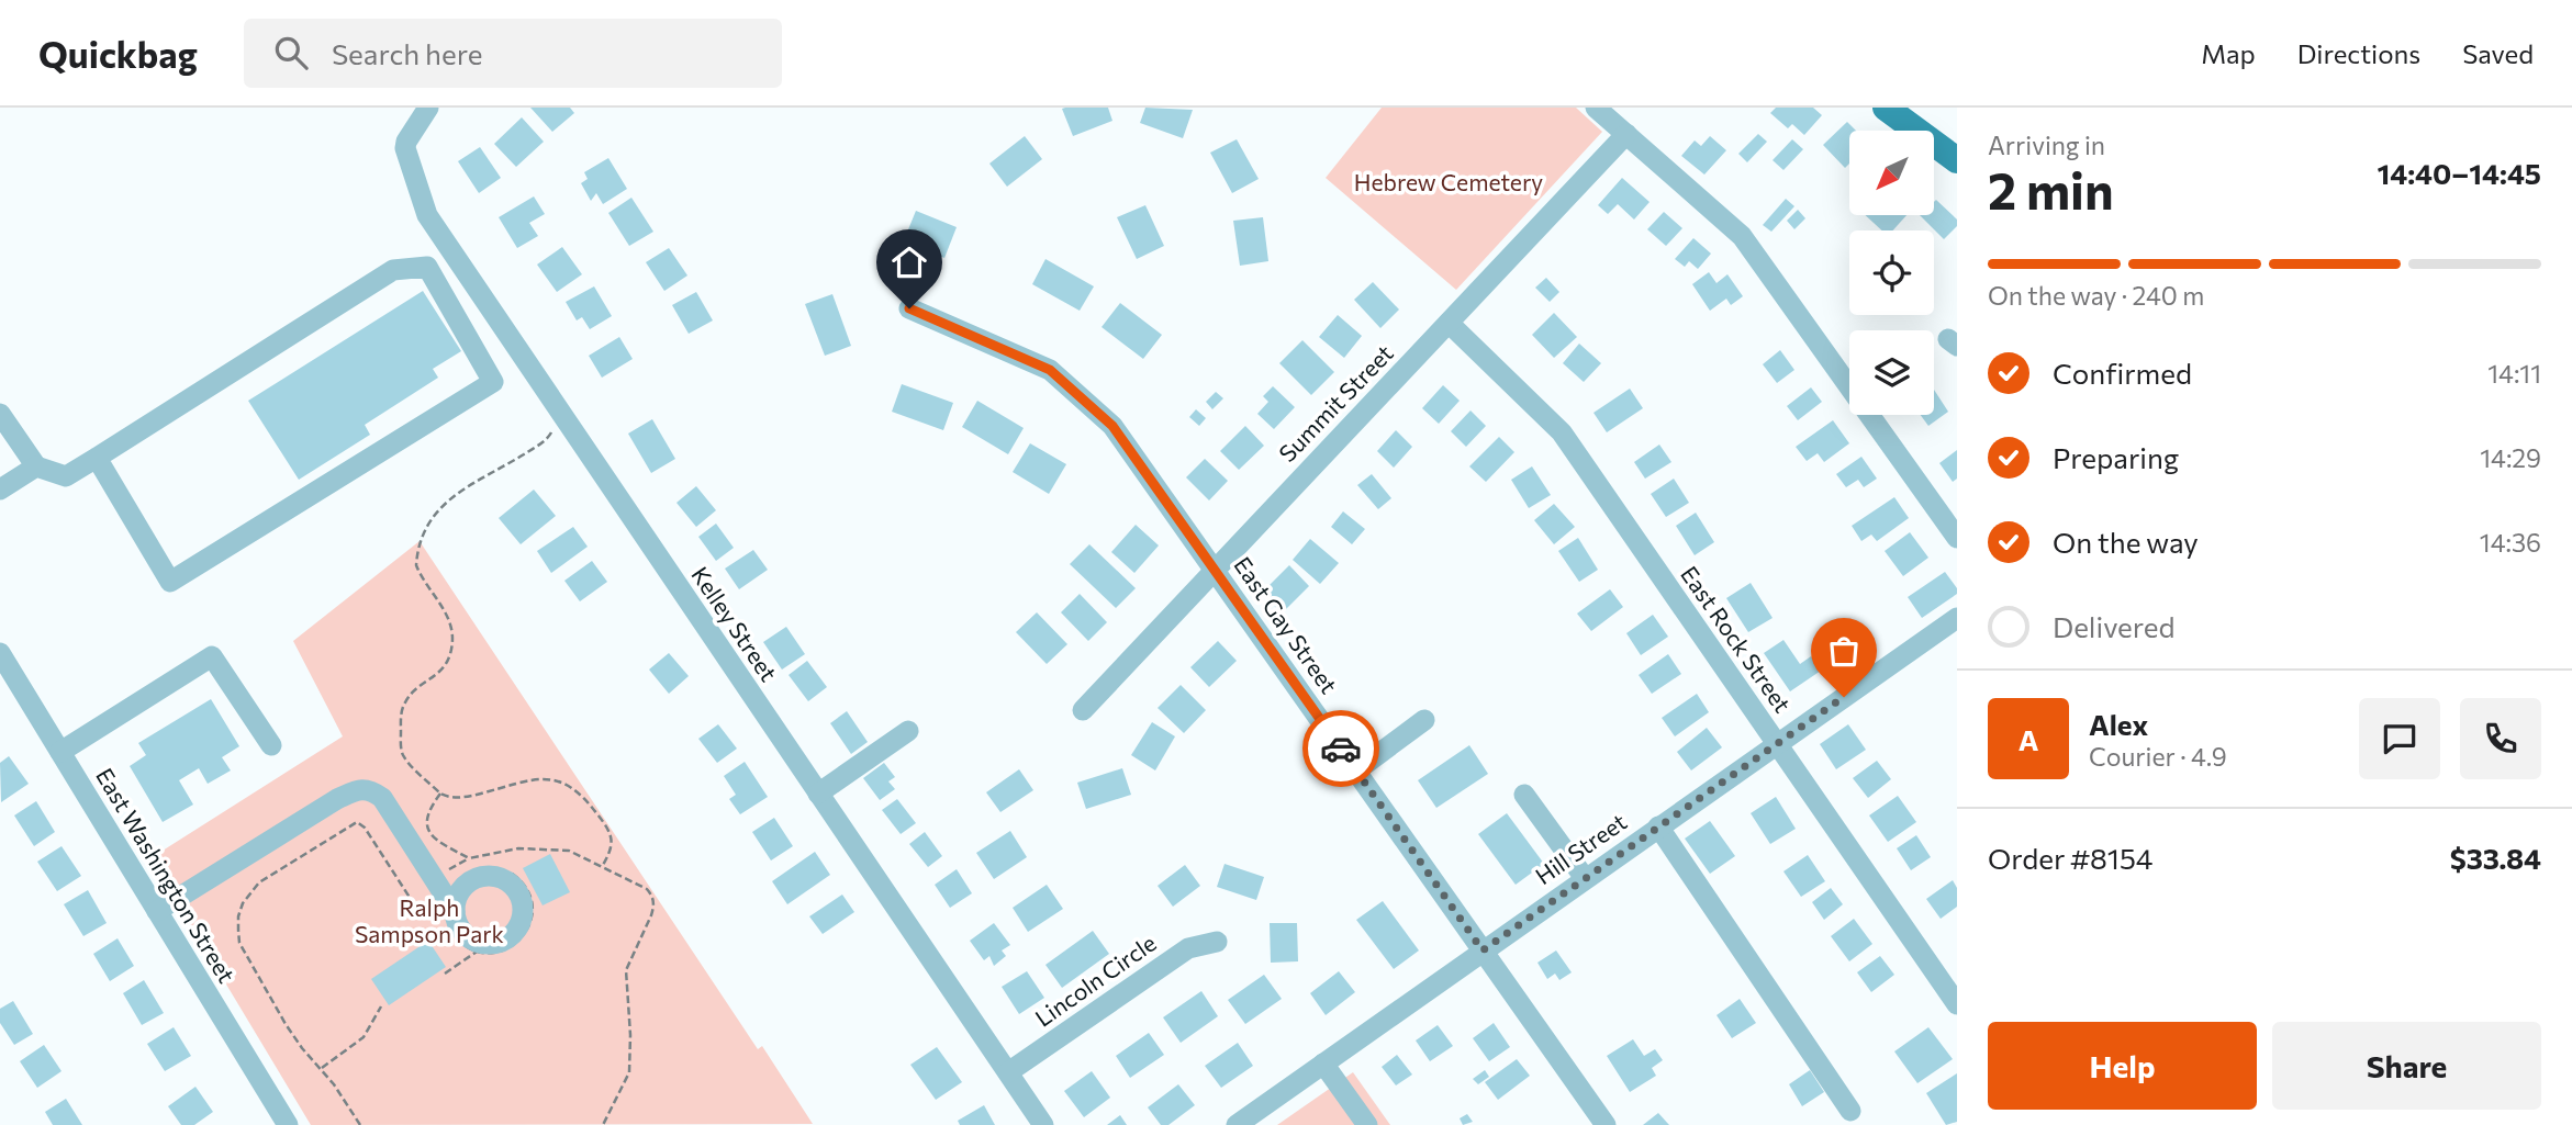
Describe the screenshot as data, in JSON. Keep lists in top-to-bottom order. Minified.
{"streets":{"street":["Summit Street","Kelley Street","East Gay Street","East Rock Street","Hill Street","East Washington Street","Lincoln Circle"]},"crossings":[["Summit Street","East Gay Street"],["Summit Street","East Rock Street"],["Kelley Street","Lincoln Circle"],["East Gay Street","Hill Street"],["East Rock Street","Hill Street"]],"parks":["Hebrew Cemetery","Ralph Sampson Park"],"north":"bottom left","page":{"header":"Quickbag","search":"Search here","nav":["Map","Directions","Saved"],"heading":["2 min","Arriving in","14:40–14:45"],"panel":["Alex","Courier · 4.9","Order #8154","$33.84"],"bar":"On the way · 240 m","list":[["Confirmed","14:11"],["Preparing","14:29"],["On the way","14:36"],"Delivered"],"round":"A","buttons":["Help","Share"]}}
